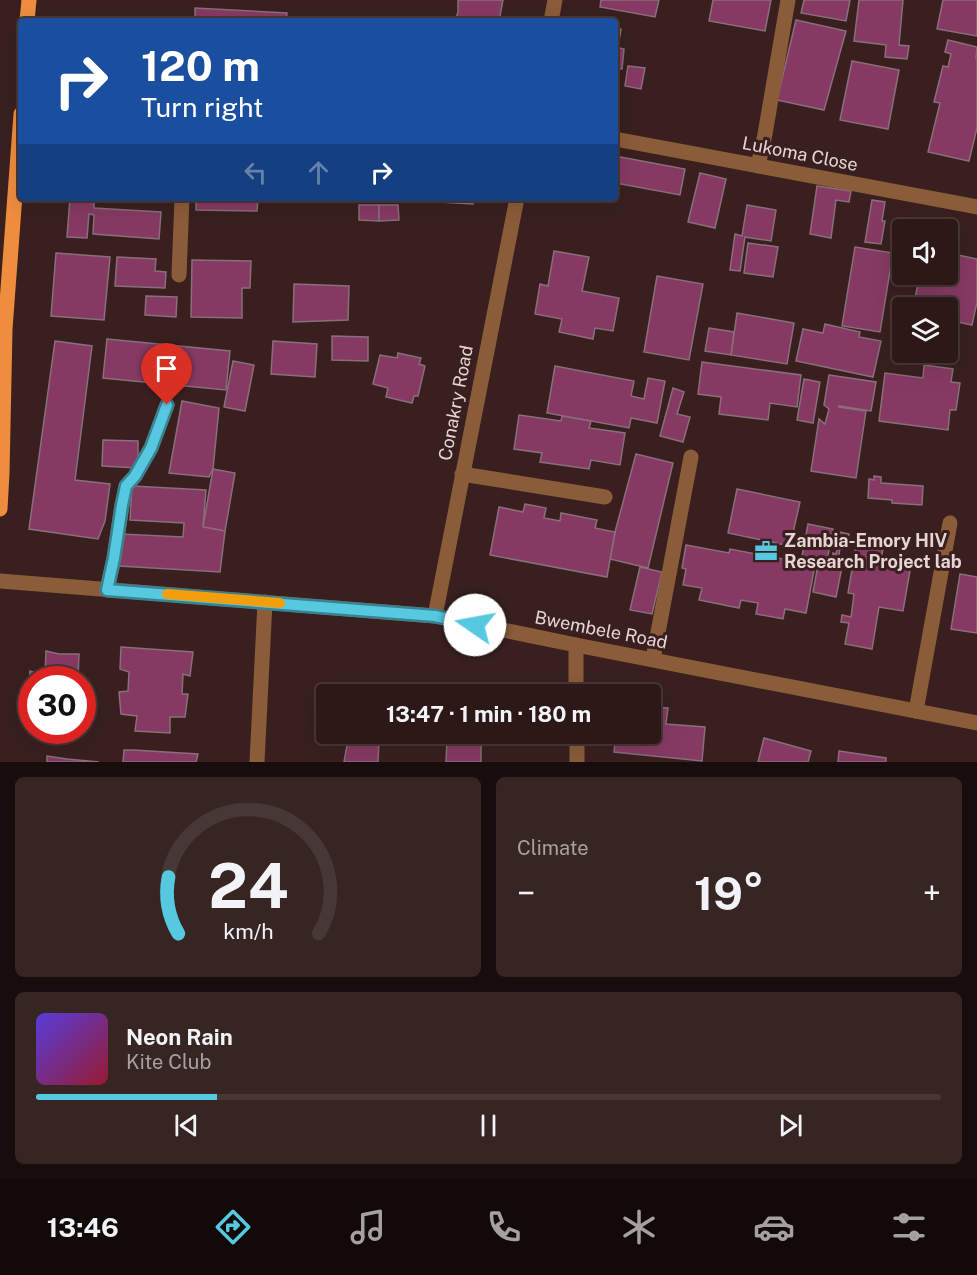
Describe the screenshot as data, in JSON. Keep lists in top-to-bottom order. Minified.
{"streets":{"street":["Lukoma Close","Conakry Road","Bwembele Road"]},"crossings":[["Conakry Road","Bwembele Road"]],"places":{"office":["Zambia-Emory HIV Research Project lab"]},"page":{"turn":["120 m","Turn right"],"limit":"30","trip":"13:47 · 1 min · 180 m","tile":"Climate","heat":["−","19°","+"],"song":["Neon Rain","Kite Club"],"tabs":"13:46","gauge":["24","km/h"]}}
